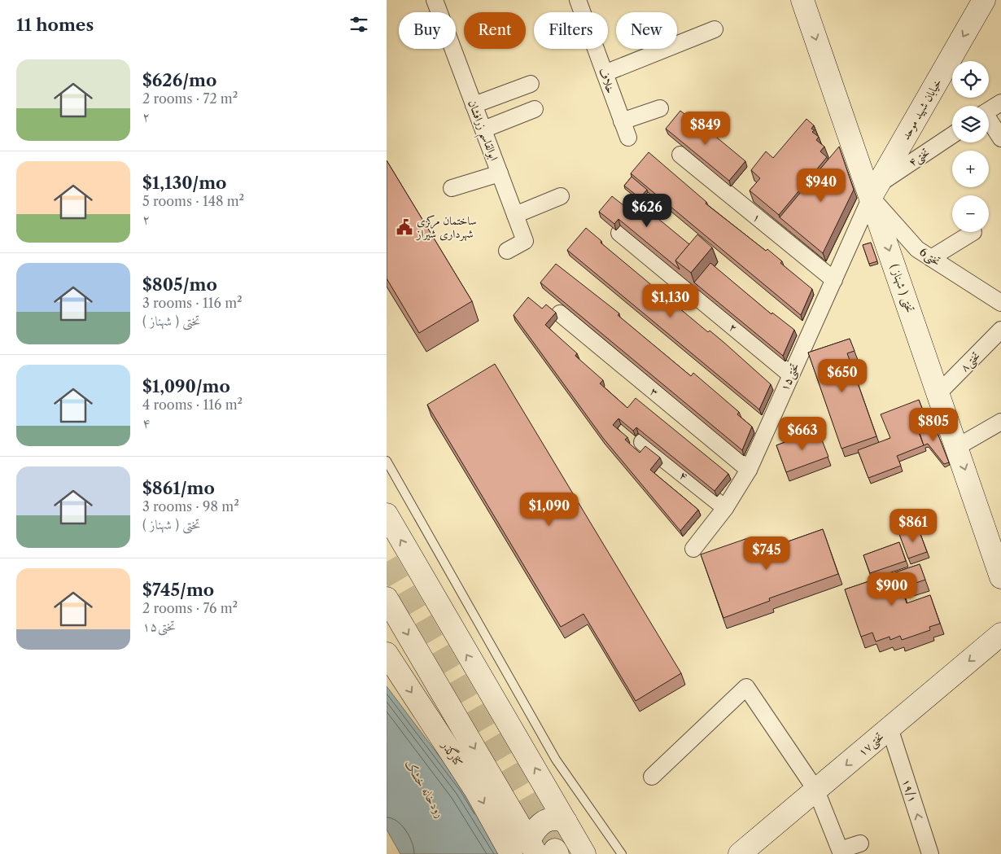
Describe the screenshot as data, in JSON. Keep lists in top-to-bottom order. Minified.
{"streets":{"street":["خلاف","خیابان شهید موحد","ابوالقاسم زرافشان","تختی۴","۱","6تختی","تختی ( شهناز )","۲","تختی۸","تختی۱۵","۳","۴","تختی۱۷","کنارگذر","۱۹/۱"]},"crossings":[["خیابان شهید موحد","تختی۴"],["خیابان شهید موحد","6تختی"],["خیابان شهید موحد","تختی ( شهناز )"],["خیابان شهید موحد","تختی۱۵"],["تختی۴","6تختی"],["تختی۴","تختی ( شهناز )"],["تختی۴","تختی۱۵"],["۱","تختی۱۵"],["6تختی","تختی ( شهناز )"],["6تختی","تختی۱۵"],["تختی ( شهناز )","تختی۸"],["تختی ( شهناز )","تختی۱۵"],["۲","تختی۱۵"],["تختی۱۵","۳"],["تختی۱۵","۴"],["تختی۱۷","۱۹/۱"]],"one_way":["خیابان شهید موحد","تختی ( شهناز )","تختی۱۷","۱۹/۱"],"water":["رودخانه خشک"],"places":{"public building":["ساختمان مرکزی شهرداری شیراز"]},"page":{"heading":"11 homes","chip":["Buy","Rent","Filters","New"],"list":[{"name":"$626/mo","note":"2 rooms · 72 m² · ۲"},{"name":"$1,130/mo","note":"5 rooms · 148 m² · ۲"},{"name":"$805/mo","note":"3 rooms · 116 m² · تختی ( شهناز )"},{"name":"$1,090/mo","note":"4 rooms · 116 m² · ۴"},{"name":"$861/mo","note":"3 rooms · 98 m² · تختی ( شهناز )"},{"name":"$745/mo","note":"2 rooms · 76 m² · تختی۱۵"}],"map_buttons":["+","−"],"price":["$849","$940","$626","$1,130","$650","$805","$663","$1,090","$861","$745","$900"]}}
